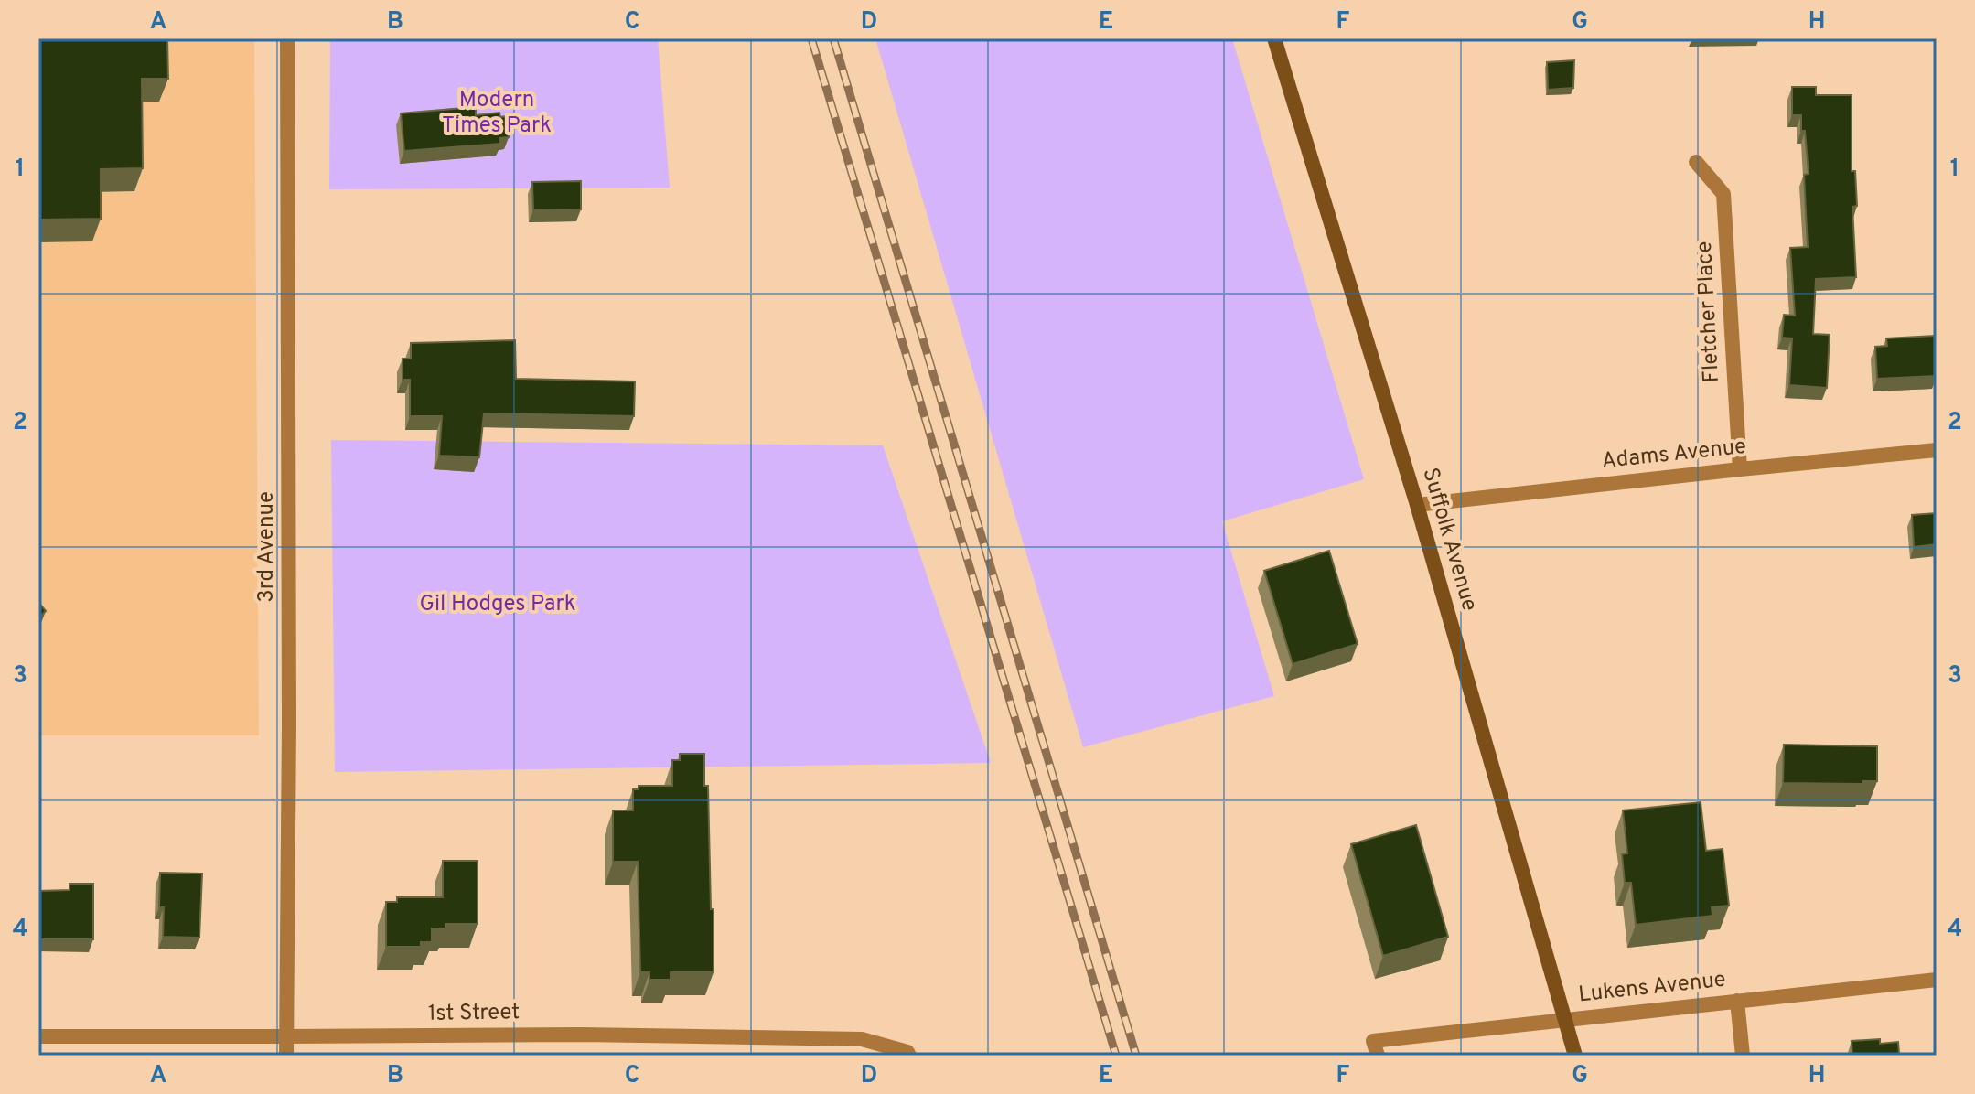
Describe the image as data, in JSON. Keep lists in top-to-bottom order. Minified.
{"streets":{"main road":["Suffolk Avenue"],"street":["Fletcher Place","Adams Avenue","3rd Avenue","Lukens Avenue","1st Street"]},"crossings":[["Fletcher Place","Adams Avenue"],["Adams Avenue","Suffolk Avenue"],["Suffolk Avenue","Lukens Avenue"],["3rd Avenue","1st Street"]],"parks":["Modern Times Park","Gil Hodges Park"],"grid":{"columns":["A","B","C","D","E","F","G","H"],"rows":["1","2","3","4"]}}
